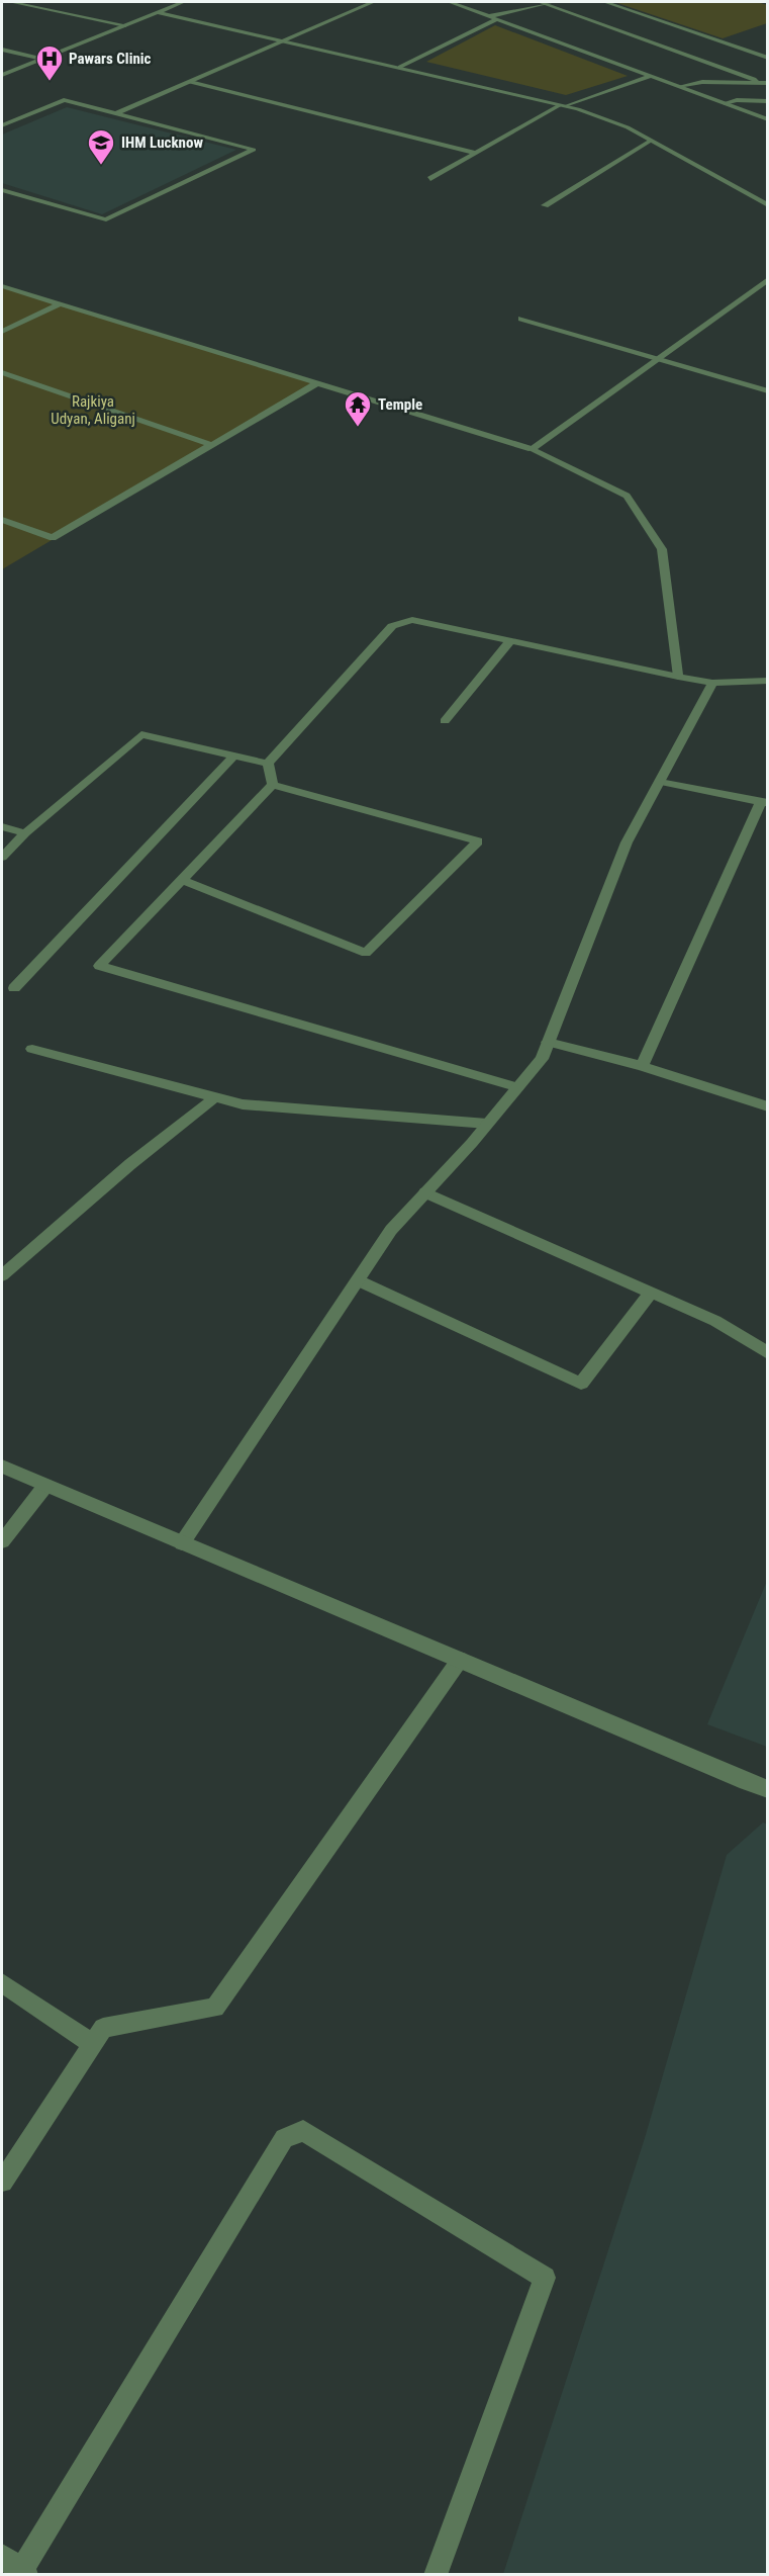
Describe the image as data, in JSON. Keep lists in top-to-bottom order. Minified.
{"parks":["Rajkiya Udyan, Aliganj"],"places":{"hospital":["Pawars Clinic"],"school or university":["IHM Lucknow"],"temple":["Temple"]}}
